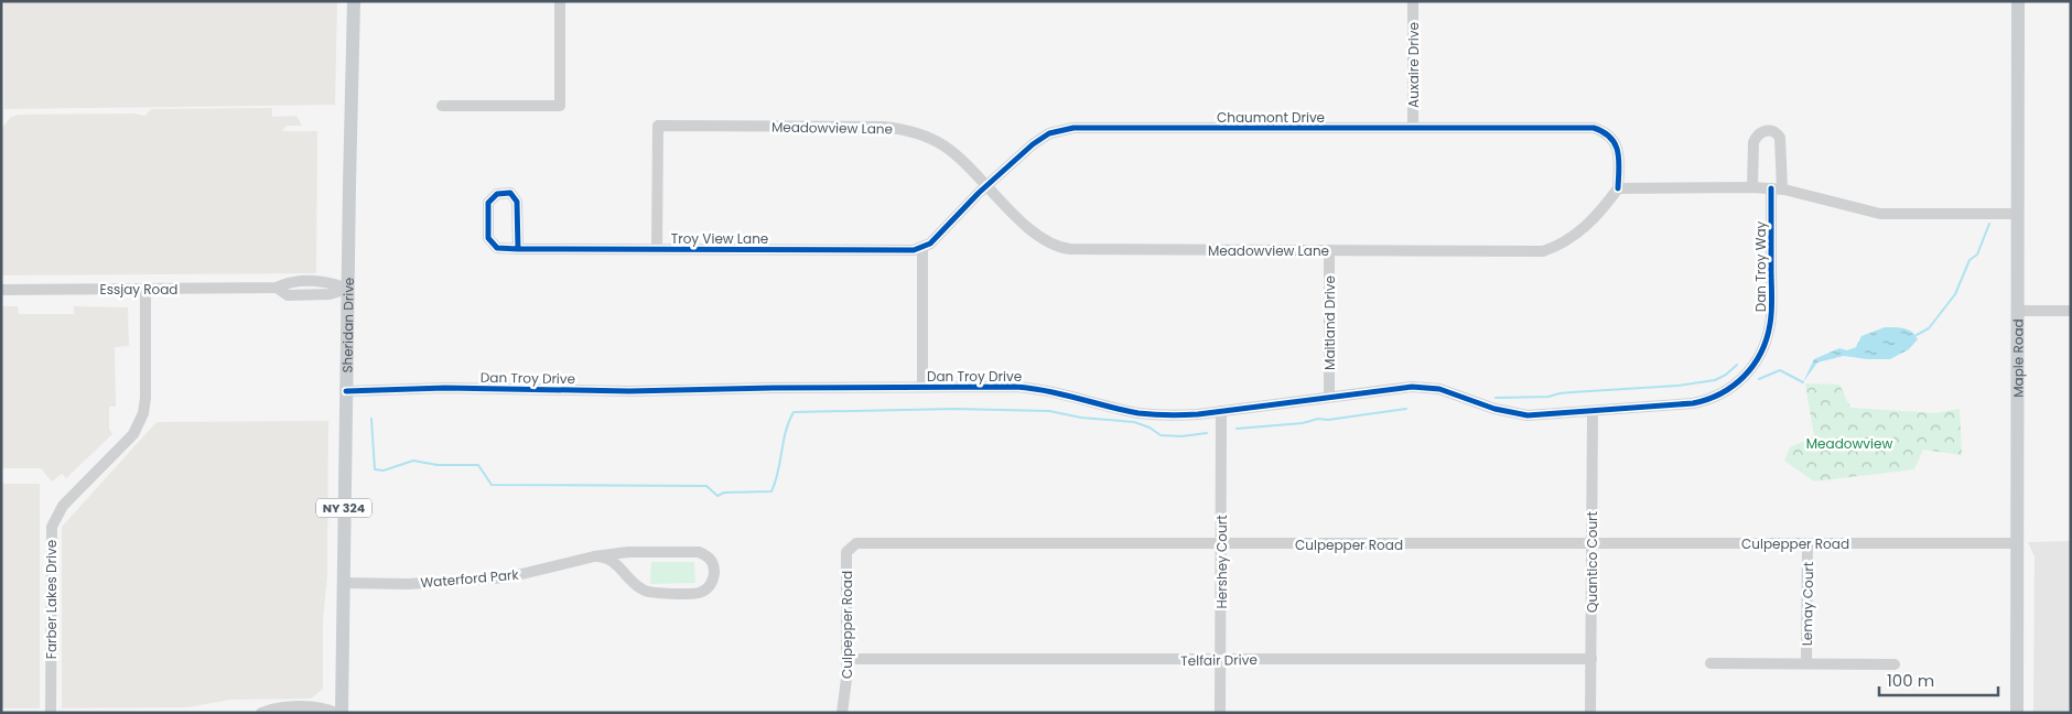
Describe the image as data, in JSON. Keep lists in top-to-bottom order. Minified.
{"streets":{"main road":["Sheridan Drive","Maple Road","NY 324"],"street":["Auxaire Drive","Chaumont Drive","Meadowview Lane","Troy View Lane","Dan Troy Way","Essjay Road","Maitland Drive","Dan Troy Drive","Culpepper Road","Hershey Court","Quantico Court","Waterford Park","Farber Lakes Drive","Lemay Court","Telfair Drive"]},"crossings":[["Auxaire Drive","Chaumont Drive"],["Chaumont Drive","Meadowview Lane"],["Chaumont Drive","Troy View Lane"],["Meadowview Lane","Troy View Lane"],["Meadowview Lane","Maitland Drive"],["Dan Troy Way","Dan Troy Drive"],["Dan Troy Way","Quantico Court"],["Essjay Road","Sheridan Drive"],["Essjay Road","Farber Lakes Drive"],["Maitland Drive","Dan Troy Drive"],["Sheridan Drive","Dan Troy Drive"],["Sheridan Drive","Waterford Park"],["Maple Road","Culpepper Road"],["Dan Troy Drive","Hershey Court"],["Dan Troy Drive","Quantico Court"],["Culpepper Road","Hershey Court"],["Culpepper Road","Quantico Court"],["Culpepper Road","Lemay Court"],["Culpepper Road","Telfair Drive"],["Hershey Court","Telfair Drive"],["Quantico Court","Telfair Drive"]],"parks":["Meadowview"],"scale_bar":"100 m"}
